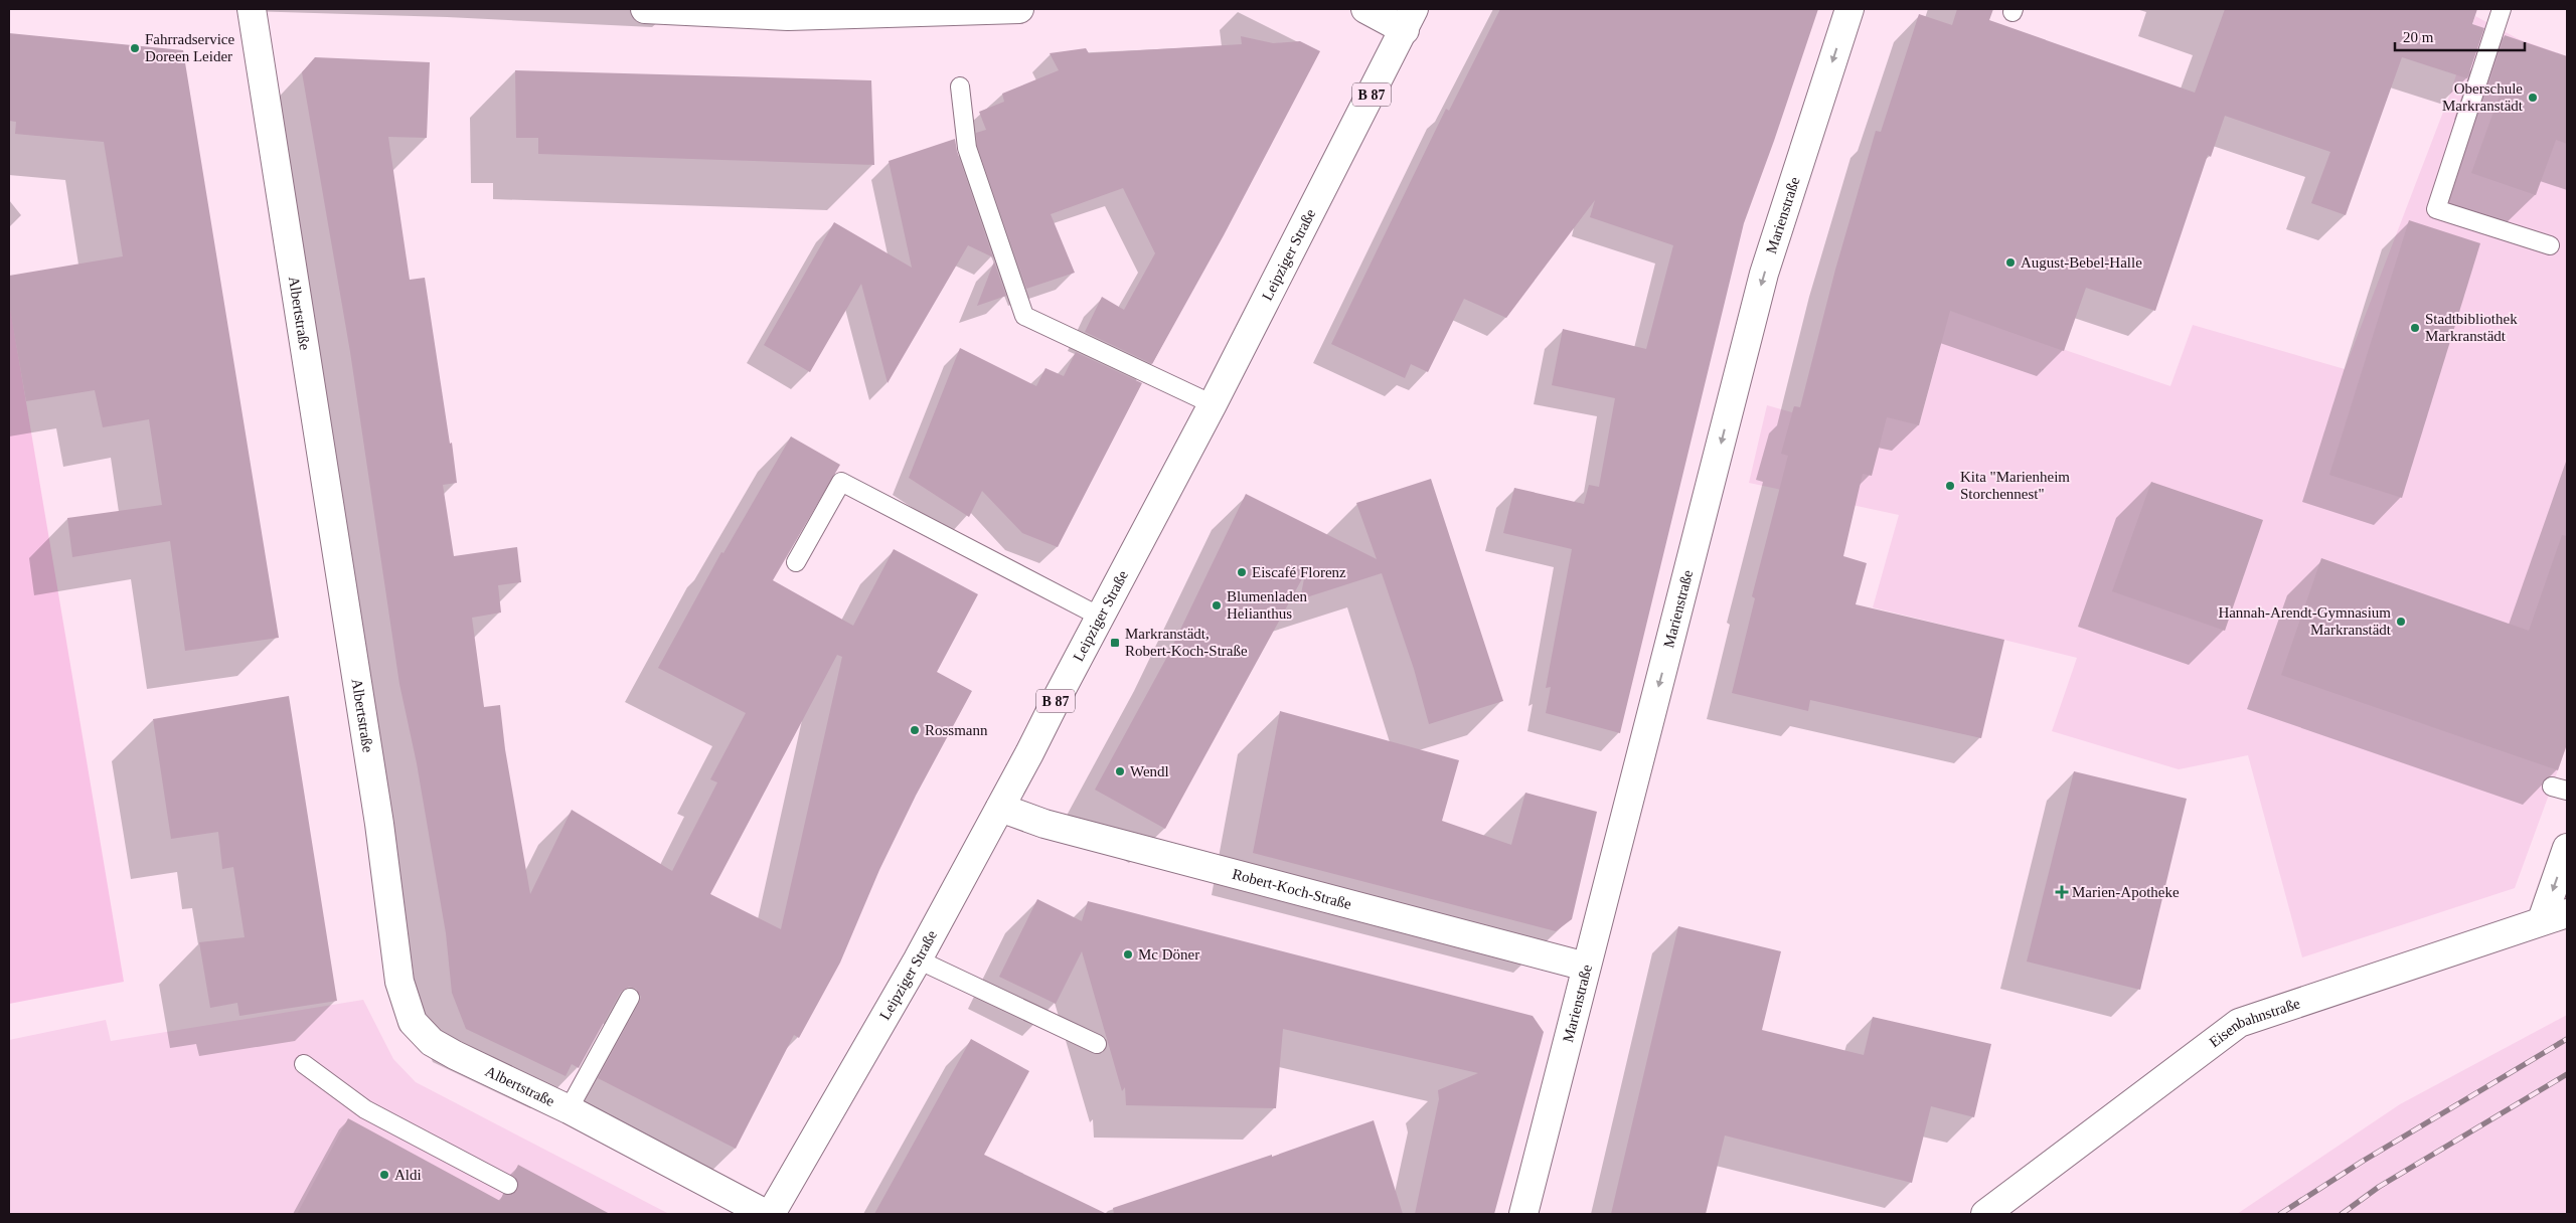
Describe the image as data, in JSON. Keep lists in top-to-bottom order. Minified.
{"streets":{"street":["B 87","Marienstraße","Leipziger Straße","Albertstraße","Robert-Koch-Straße","Eisenbahnstraße"]},"crossings":[["Marienstraße","Robert-Koch-Straße"],["Leipziger Straße","Robert-Koch-Straße"]],"one_way":["Marienstraße"],"places":{"other":["Fahrradservice Doreen Leider","Oberschule Markranstädt","August-Bebel-Halle","Stadtbibliothek Markranstädt","Kita \"Marienheim Storchennest\"","Eiscafé Florenz","Blumenladen Helianthus","Hannah-Arendt-Gymnasium Markranstädt","Rossmann","Wendl","Mc Döner","Aldi"],"transit":["Markranstädt, Robert-Koch-Straße"],"health":["Marien-Apotheke"]},"scale_bar":"20 m"}
